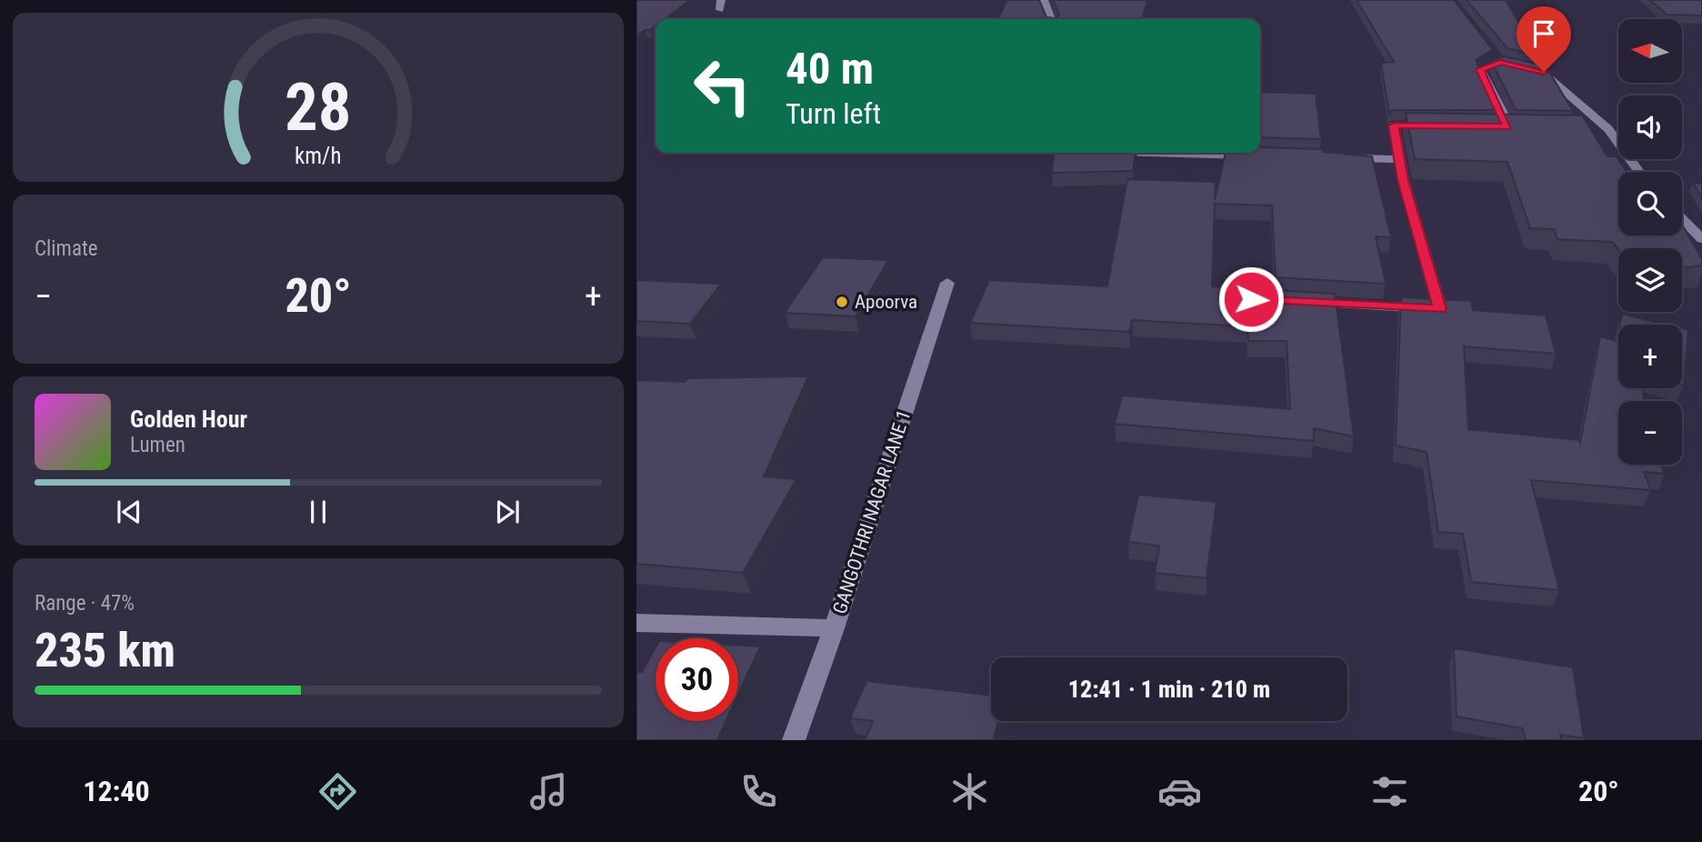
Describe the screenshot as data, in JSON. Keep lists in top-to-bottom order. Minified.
{"streets":{"street":["GANGOTHRI NAGAR LANE 1"]},"places":["Apoorva"],"north":"left","page":{"map_buttons":["+","−"],"turn":["40 m","Turn left"],"tile":["Climate",["Range · 47%","235 km"]],"heat":["−","20°","+"],"song":["Golden Hour","Lumen"],"limit":"30","trip":"12:41 · 1 min · 210 m","tabs":["12:40","20°"],"gauge":["28","km/h"]}}
